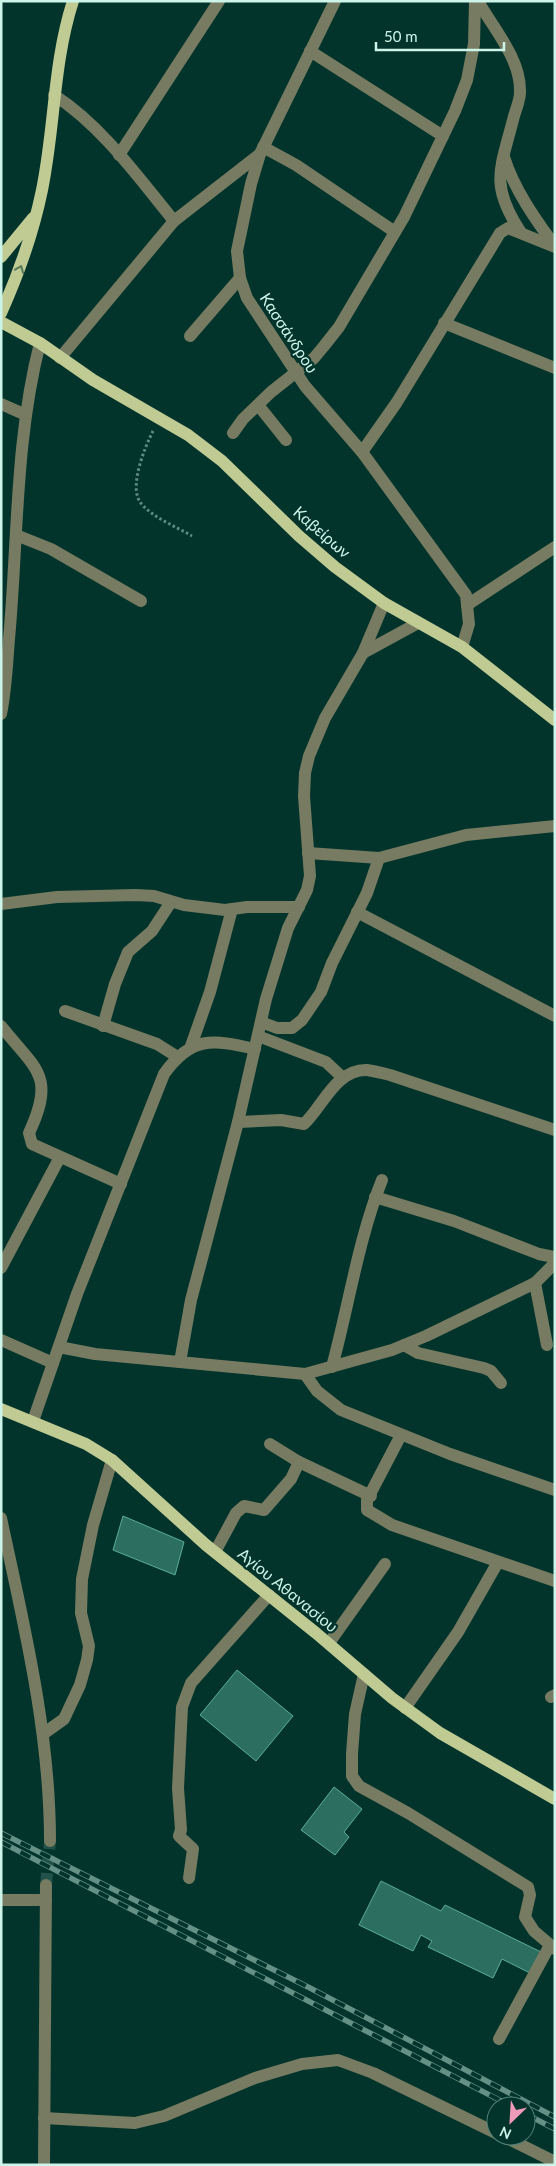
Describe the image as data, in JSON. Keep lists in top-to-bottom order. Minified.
{"streets":{"main road":["Καβείρων","Αγίου Αθανασίου"],"street":["Κασσάνδρου"]},"crossings":[["Κασσάνδρου","Καβείρων"]],"scale_bar":"50 m","north":"bottom left"}
